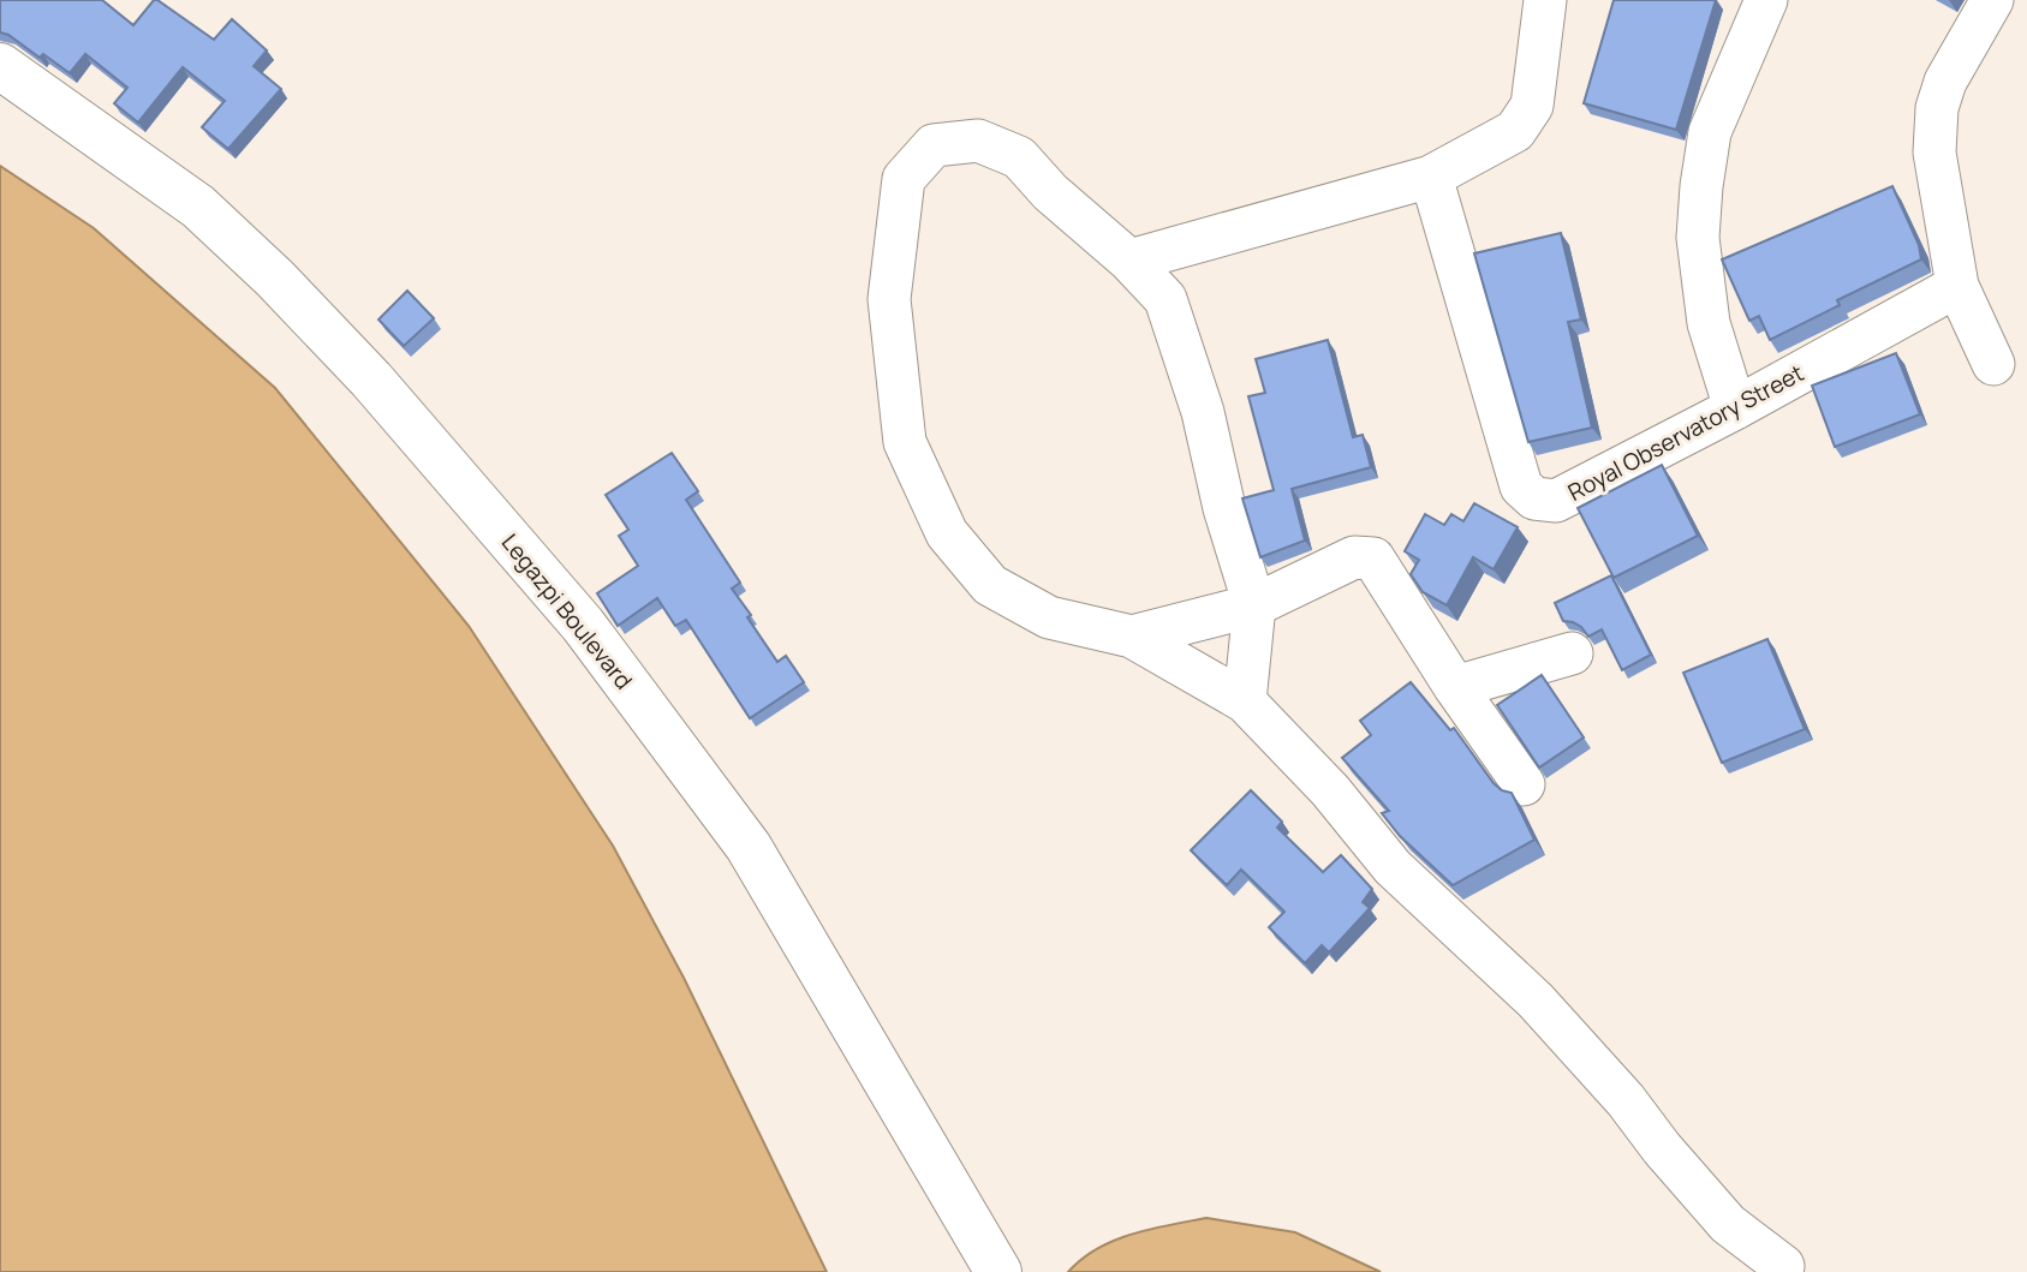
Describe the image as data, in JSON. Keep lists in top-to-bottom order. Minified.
{"streets":{"street":["Royal Observatory Street","Legazpi Boulevard"]}}
